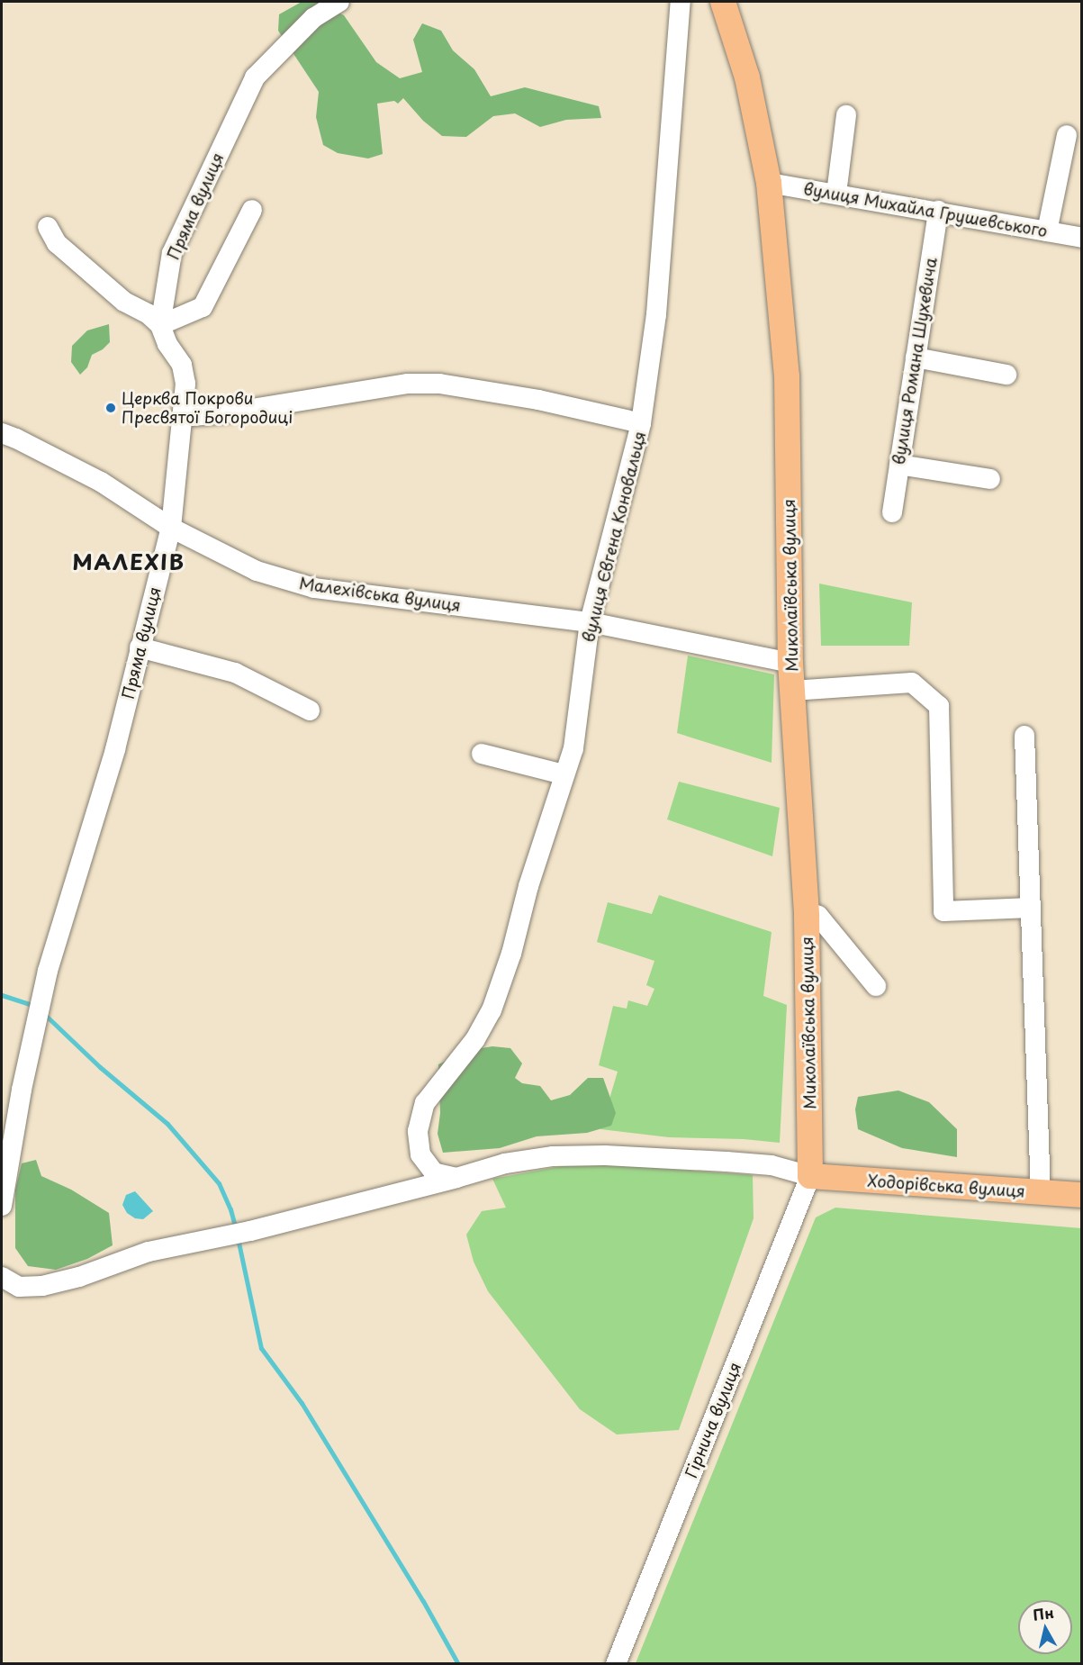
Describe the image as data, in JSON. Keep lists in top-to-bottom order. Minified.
{"streets":{"main road":["Миколаївська вулиця","Ходорівська вулиця"],"street":["Пряма вулиця","вулиця Михайла Грушевського","вулиця Романа Шухевича","вулиця Євгена Коновальця","Малехівська вулиця","Гірнича вулиця"]},"crossings":[["Пряма вулиця","Малехівська вулиця"],["вулиця Михайла Грушевського","вулиця Романа Шухевича"],["вулиця Михайла Грушевського","Миколаївська вулиця"],["вулиця Євгена Коновальця","Малехівська вулиця"],["Миколаївська вулиця","Малехівська вулиця"],["Миколаївська вулиця","Ходорівська вулиця"],["Миколаївська вулиця","Гірнича вулиця"],["Ходорівська вулиця","Гірнича вулиця"]],"districts":["МАЛЕХІВ"],"places":["Церква Покрови Пресвятої Богородиці"],"north":"top"}
